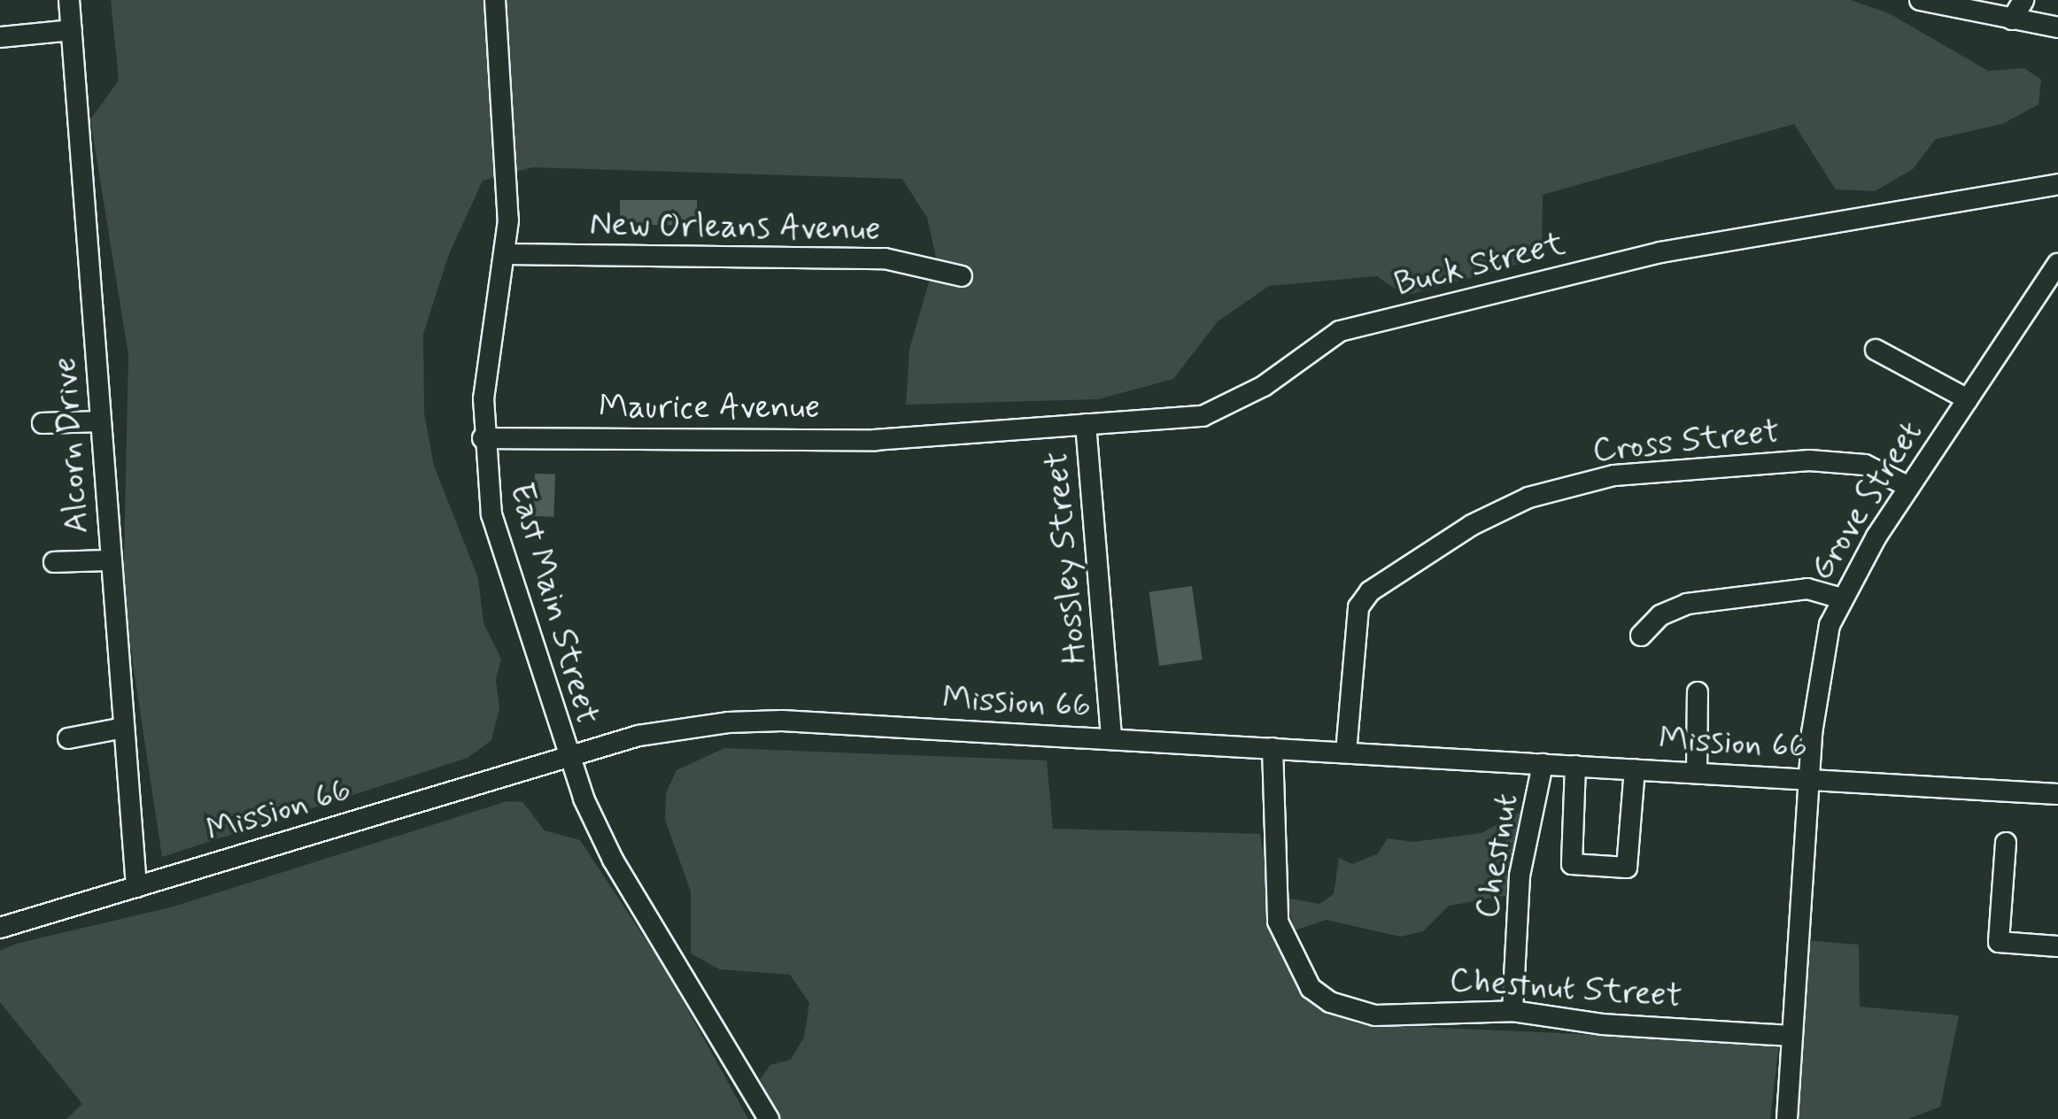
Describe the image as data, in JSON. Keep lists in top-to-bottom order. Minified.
{"streets":{"street":["New Orleans Avenue","Buck Street","Maurice Avenue","Cross Street","Alcorn Drive","Grove Street","Hossley Street","East Main Street","Mission 66","Chestnut","Chestnut Street"]},"crossings":[["New Orleans Avenue","East Main Street"],["Buck Street","Maurice Avenue"],["Buck Street","Hossley Street"],["Maurice Avenue","East Main Street"],["Cross Street","Grove Street"],["Cross Street","Mission 66"],["Alcorn Drive","Mission 66"],["Grove Street","Mission 66"],["Grove Street","Chestnut Street"],["Hossley Street","Mission 66"],["East Main Street","Mission 66"],["Mission 66","Chestnut"],["Mission 66","Chestnut Street"],["Chestnut","Chestnut Street"]]}
